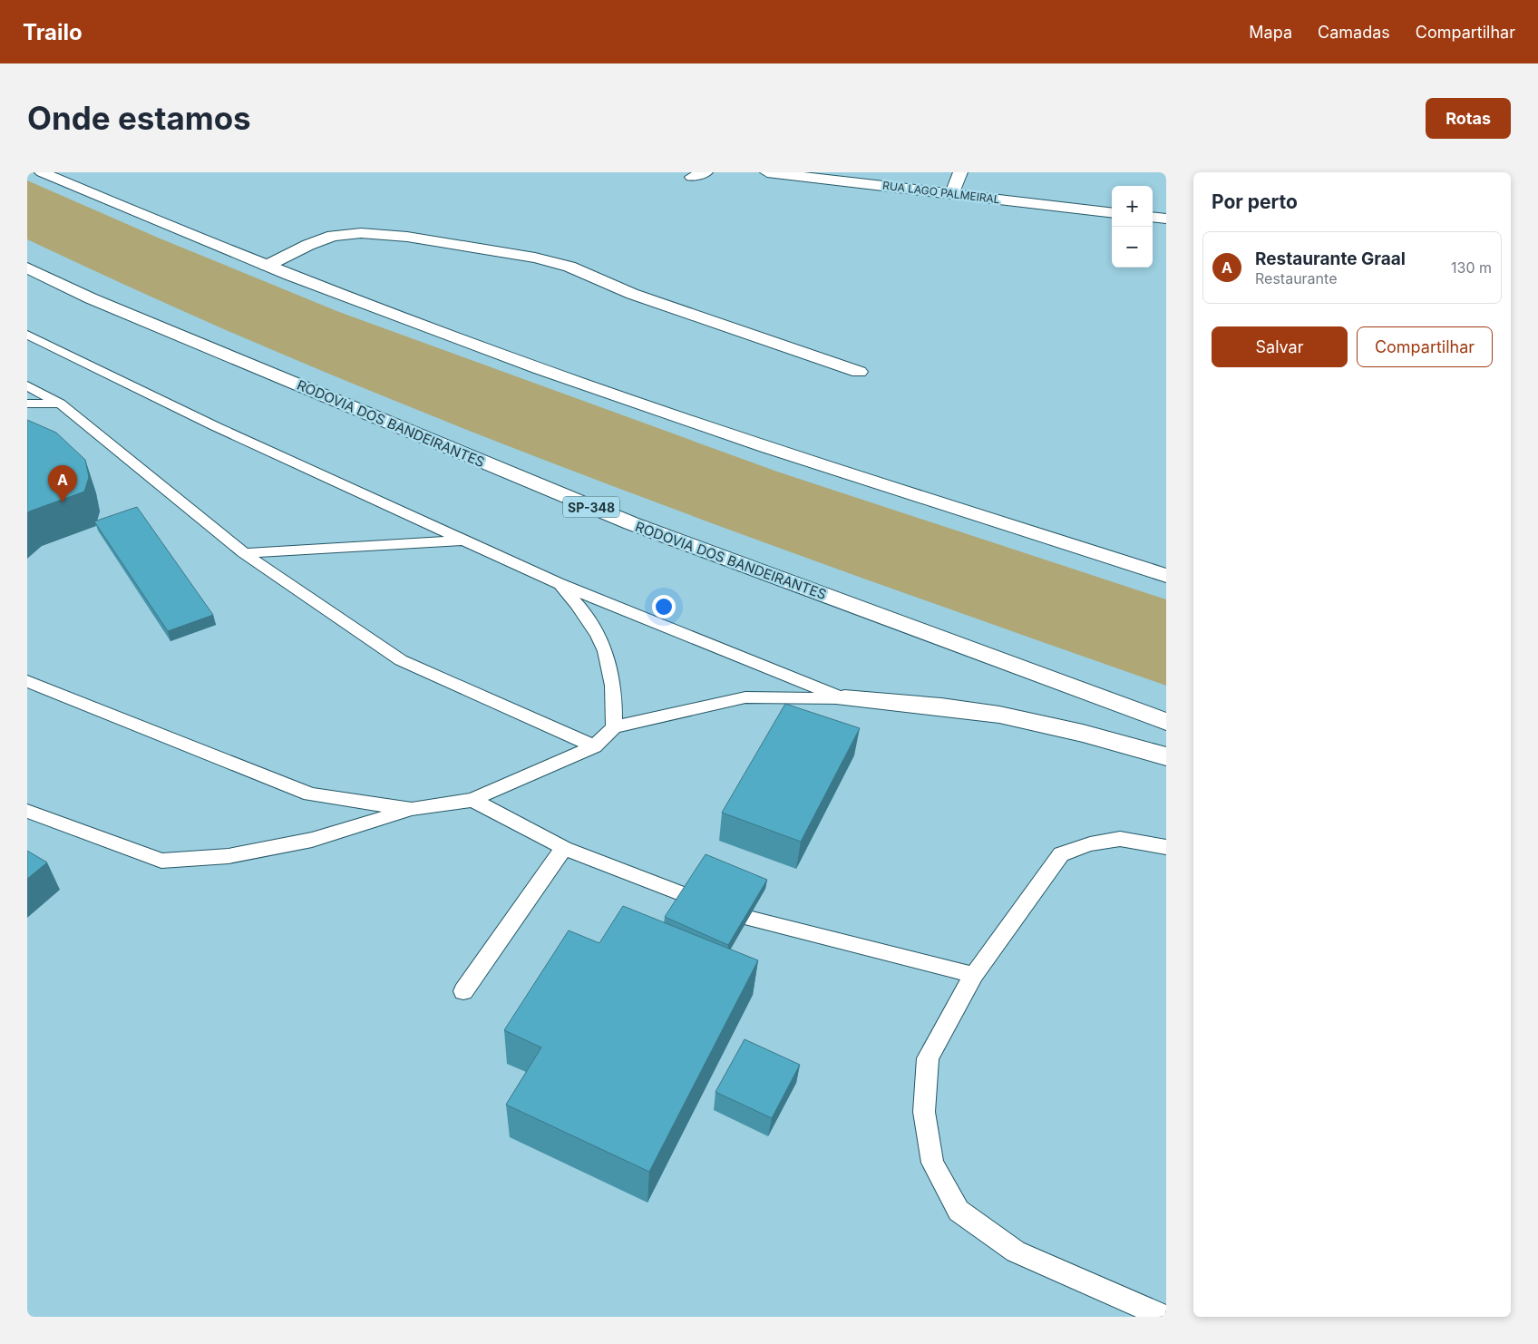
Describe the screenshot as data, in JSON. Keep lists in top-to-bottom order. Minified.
{"streets":{"main road":["RUA LAGO PALMEIRAL","RODOVIA DOS BANDEIRANTES","SP-348"]},"page":{"header":"Trailo","nav":["Mapa","Camadas","Compartilhar"],"buttons":["Rotas",["Salvar","Compartilhar"]],"title":"Onde estamos","heading":"Por perto","map_buttons":["+","−"],"list":[{"mark":"A","name":"Restaurante Graal","note":"Restaurante","value":"130 m"}],"pins":"A"}}
